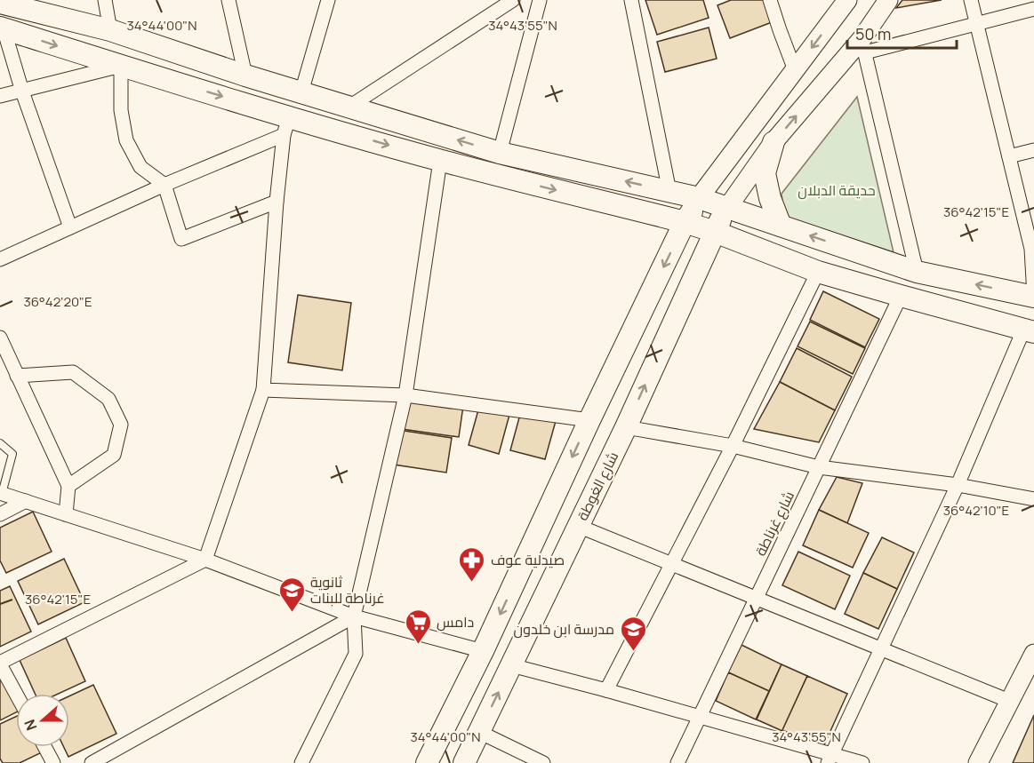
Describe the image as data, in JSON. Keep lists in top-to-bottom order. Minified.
{"streets":{"main road":["شارع الغوطة"],"street":["شارع غرناطة"]},"parks":["حديقة الدبلان"],"places":{"pharmacy":["صيدلية عوف"],"school or university":["ثانوية غرناطة للبنات","مدرسة ابن خلدون"],"supermarket":["دامس"]},"scale_bar":"50 m","north":"left","coordinates":["34°44'00\"N","34°43'55\"N","36°42'15\"E","36°42'20\"E","36°42'10\"E"]}
